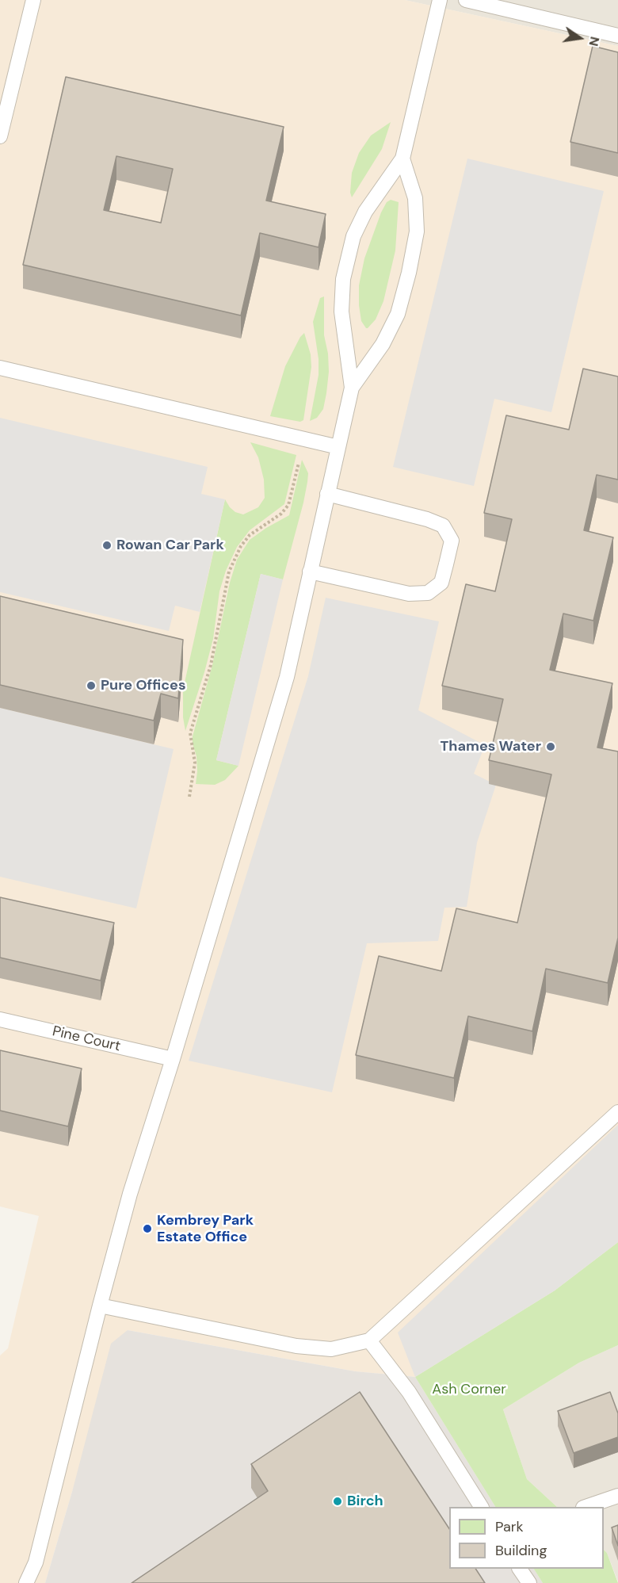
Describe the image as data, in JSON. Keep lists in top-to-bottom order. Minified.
{"streets":{"lane":["Pine Court"]},"parks":["Ash Corner"],"places":["Rowan Car Park","Pure Offices","Thames Water","Kembrey Park Estate Office","Birch"],"legend":["Park","Building"],"north":"right"}
